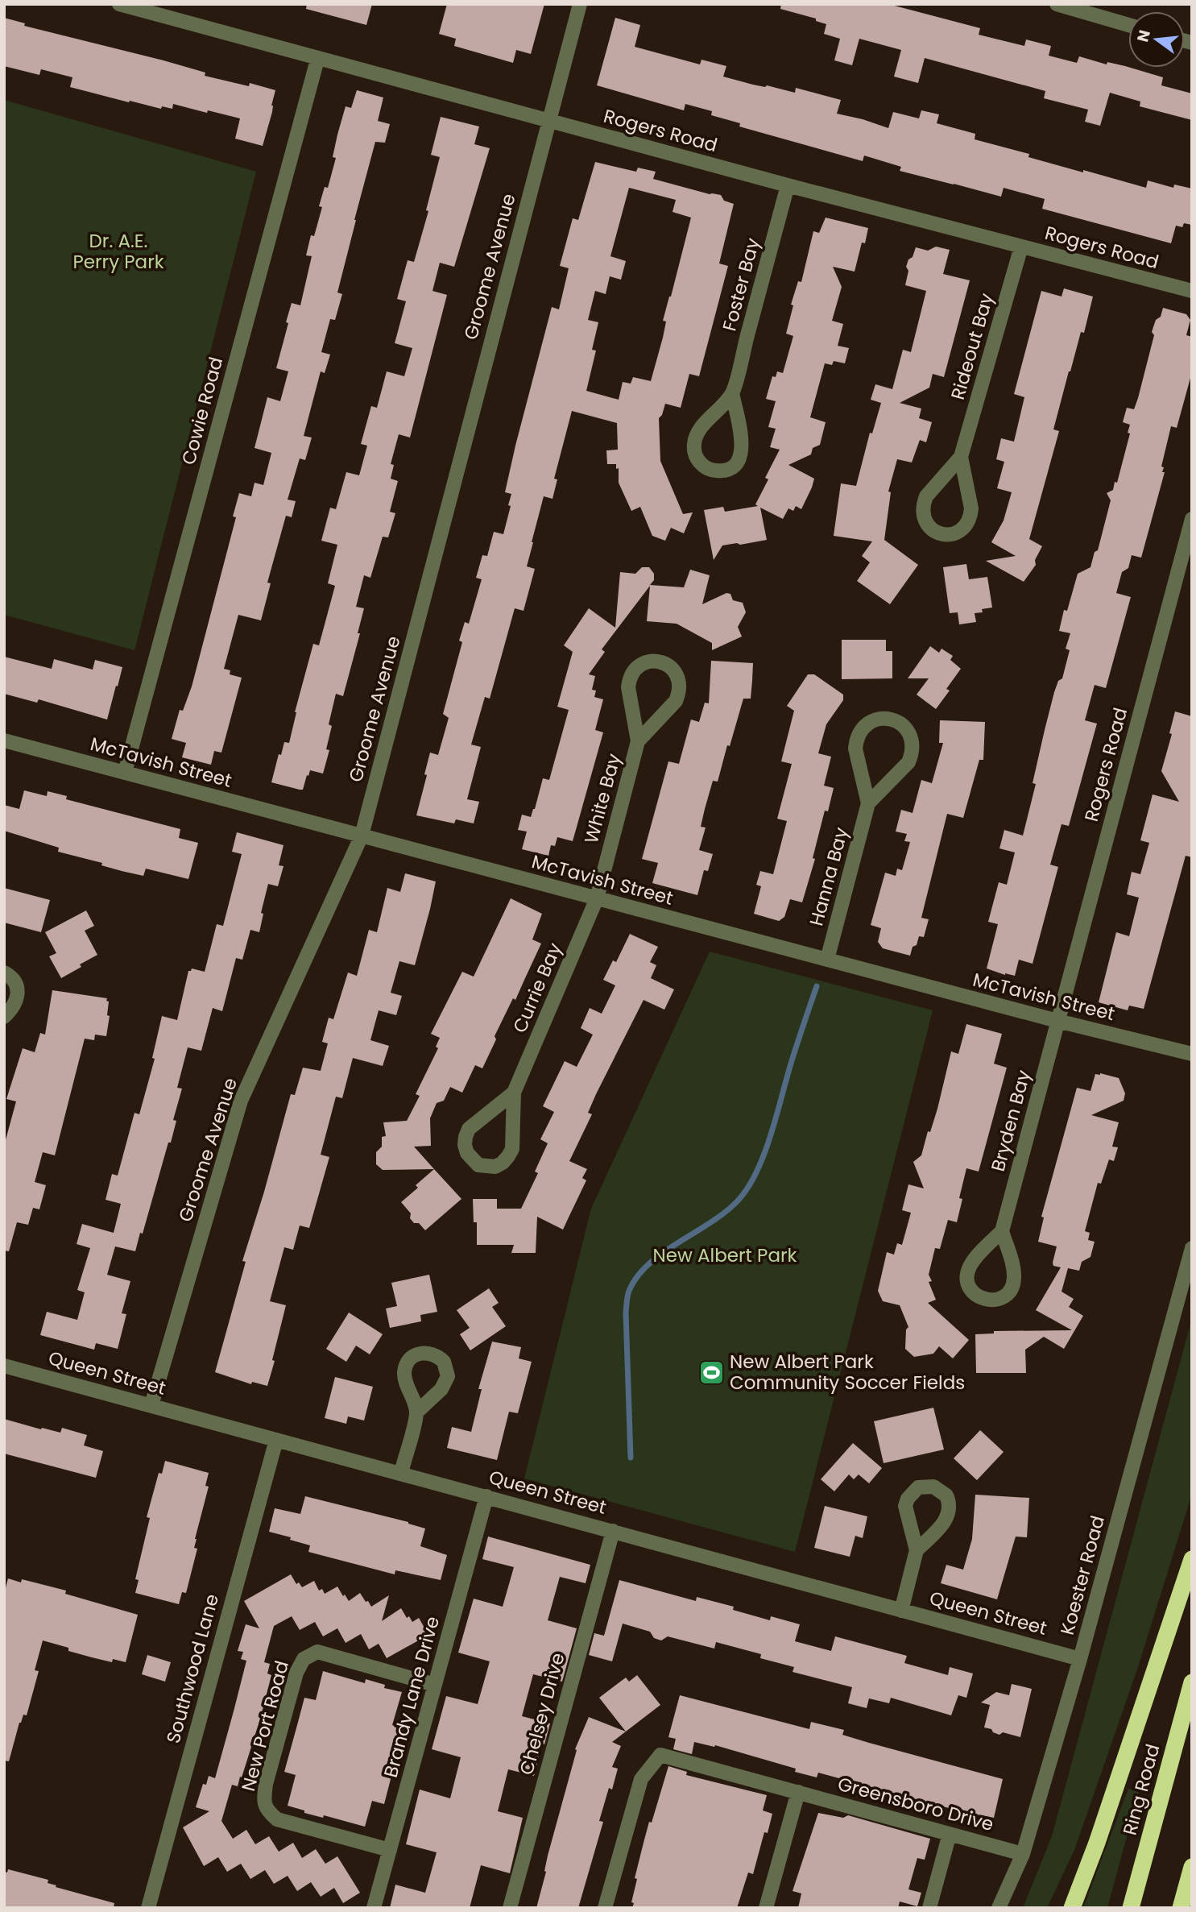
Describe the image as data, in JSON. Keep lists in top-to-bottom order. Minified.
{"streets":{"highway":["Ring Road"],"street":["Rogers Road","Groome Avenue","Foster Bay","Rideout Bay","Cowie Road","McTavish Street","White Bay","Hanna Bay","Currie Bay","Bryden Bay","Queen Street","Koester Road","Southwood Lane","Brandy Lane Drive","Chelsey Drive","New Port Road","Greensboro Drive"]},"crossings":[["Rogers Road","Groome Avenue"],["Rogers Road","Foster Bay"],["Rogers Road","Rideout Bay"],["Rogers Road","Cowie Road"],["Rogers Road","McTavish Street"],["Rogers Road","Bryden Bay"],["Groome Avenue","McTavish Street"],["Groome Avenue","Queen Street"],["Cowie Road","McTavish Street"],["McTavish Street","White Bay"],["McTavish Street","Hanna Bay"],["McTavish Street","Currie Bay"],["McTavish Street","Bryden Bay"],["White Bay","Currie Bay"],["Queen Street","Koester Road"],["Queen Street","Southwood Lane"],["Queen Street","Brandy Lane Drive"],["Queen Street","Chelsey Drive"],["Koester Road","Greensboro Drive"],["Brandy Lane Drive","New Port Road"]],"parks":["Dr. A.E. Perry Park","New Albert Park"],"places":{"sports":["New Albert Park Community Soccer Fields"]},"north":"left"}
